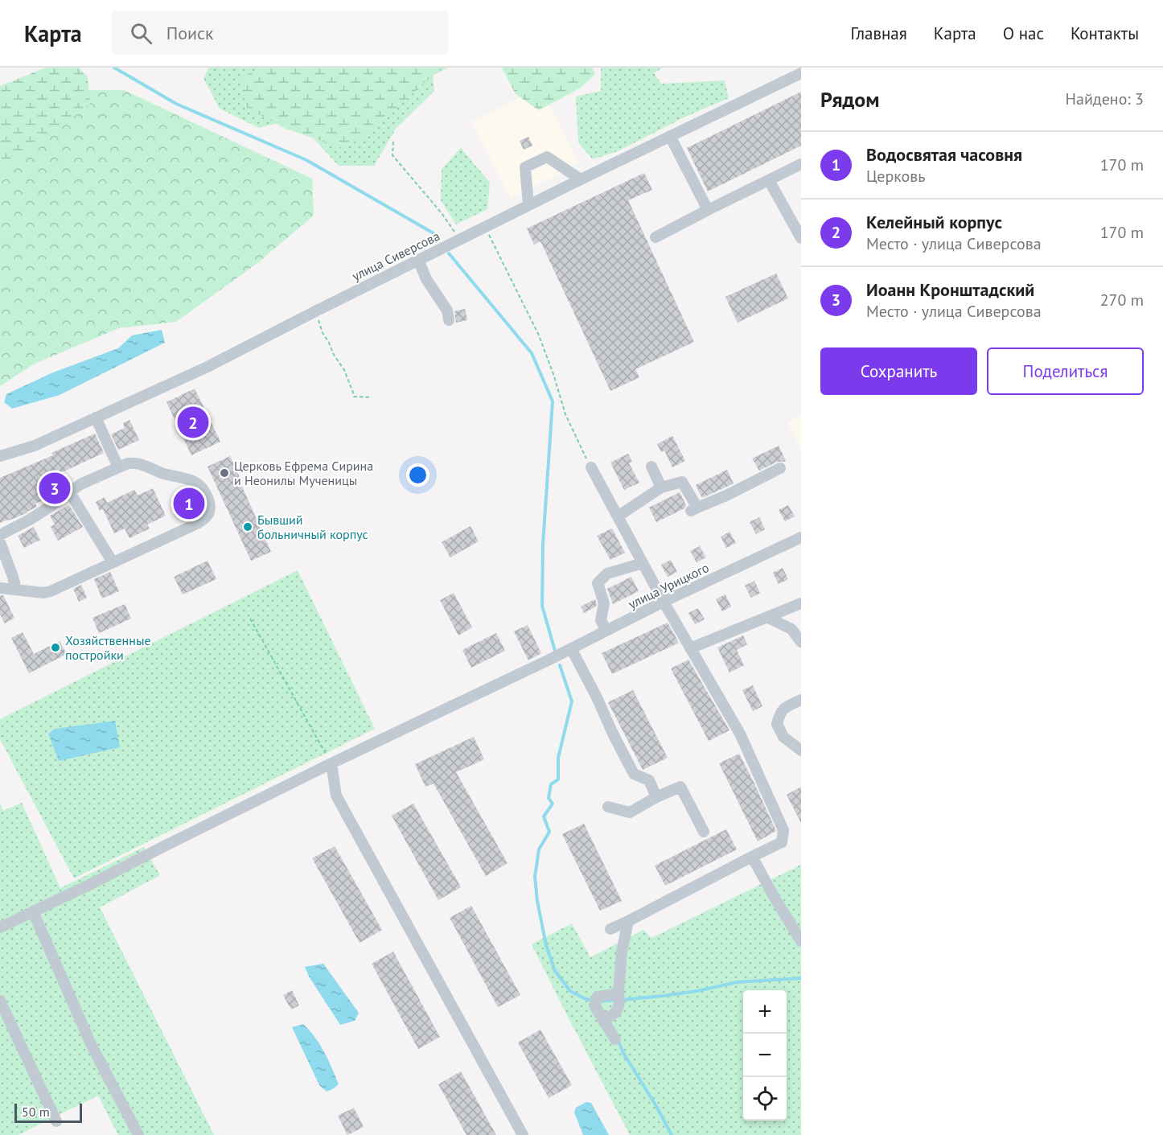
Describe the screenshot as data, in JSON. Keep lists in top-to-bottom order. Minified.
{"streets":{"street":["улица Сиверсова","улица Урицкого"]},"places":["Церковь Ефрема Сирина и Неонилы Мученицы","Бывший больничный корпус","Хозяйственные постройки"],"scale_bar":"50 m","page":{"header":"Карта","search":"Поиск","nav":["Главная","Карта","О нас","Контакты"],"heading":["Рядом","Найдено: 3"],"list":[{"mark":"1","name":"Водосвятая часовня","note":"Церковь","value":"170 m"},{"mark":"2","name":"Келейный корпус","note":"Место · улица Сиверсова","value":"170 m"},{"mark":"3","name":"Иоанн Кронштадский","note":"Место · улица Сиверсова","value":"270 m"}],"buttons":["Сохранить","Поделиться"],"pins":["2","3","1"],"map_buttons":["+","−"],"scale":"50 m"}}
